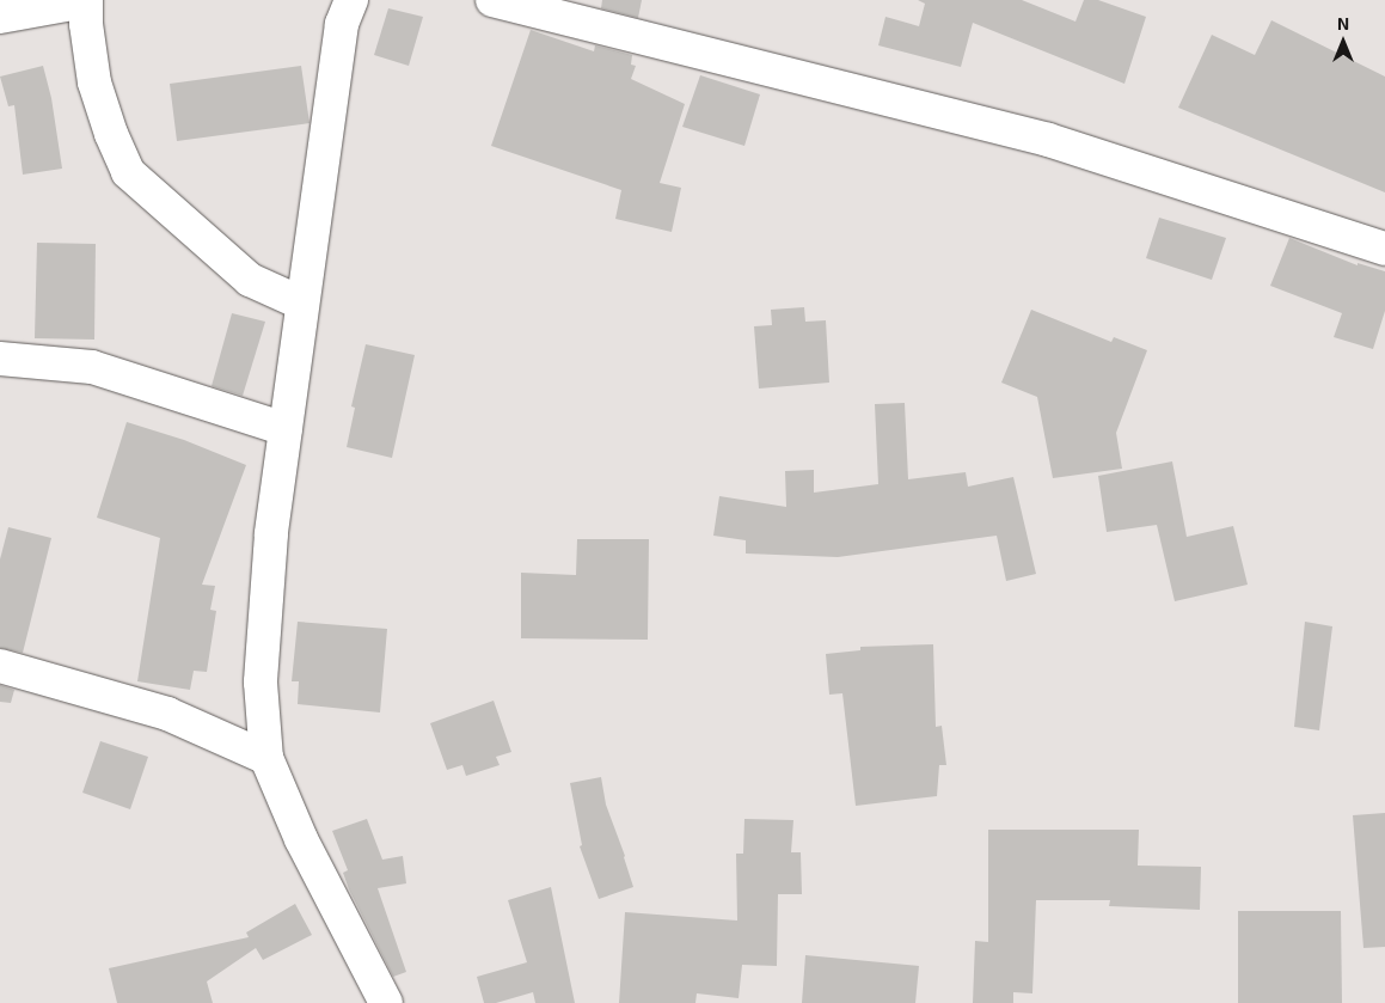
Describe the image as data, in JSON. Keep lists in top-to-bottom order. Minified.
{"north":"top"}
